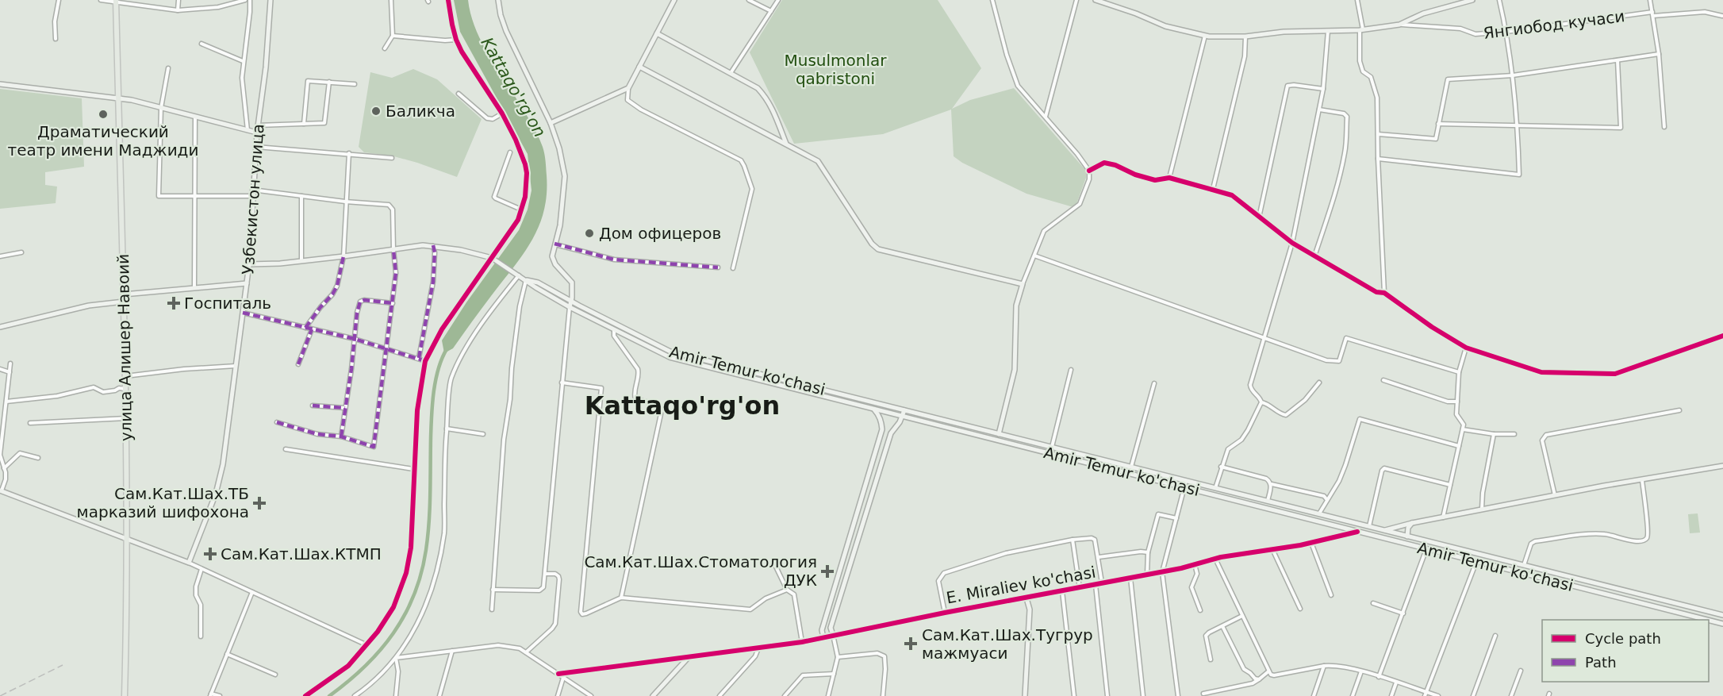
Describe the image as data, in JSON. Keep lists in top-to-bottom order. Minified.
{"streets":{"main road":["улица Алишер Навоий"],"street":["Янгиобод кучаси","Узбекистон улица","Amir Temur ko'chasi","E. Miraliev ko'chasi"]},"crossings":[["Amir Temur ko'chasi","E. Miraliev ko'chasi"]],"districts":["Kattaqo'rg'on"],"water":["Kattaqo'rg'on"],"parks":["Musulmonlar qabristoni"],"places":{"other":["Баликча","Драматический театр имени Маджиди","Дом офицеров"],"health":["Госпиталь","Сам.Кат.Шах.ТБ марказий шифохона","Сам.Кат.Шах.КТМП","Сам.Кат.Шах.Стоматология ДУК","Сам.Кат.Шах.Тугрур мажмуаси"]},"legend":["Cycle path","Path"]}
